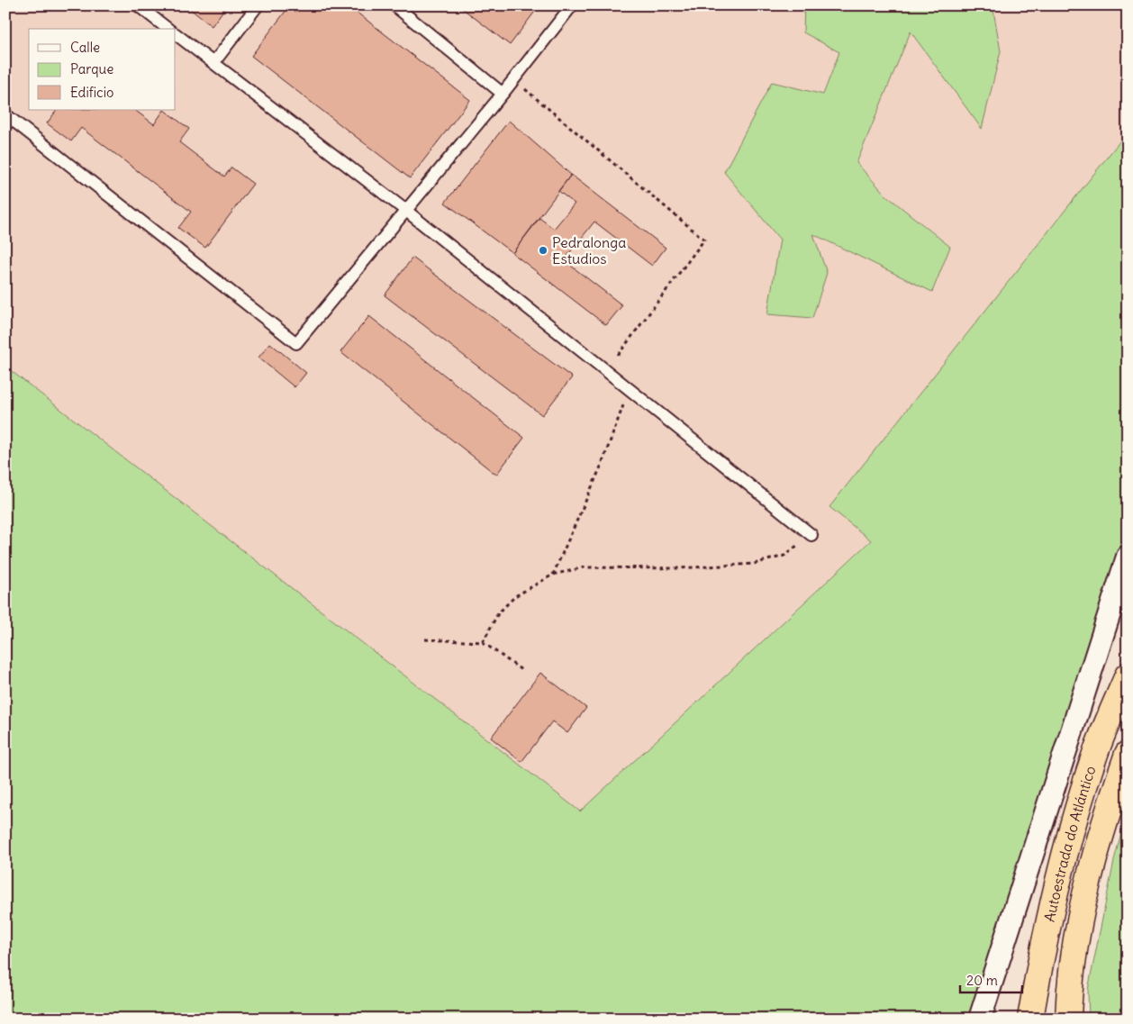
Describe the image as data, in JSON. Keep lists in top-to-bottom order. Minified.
{"streets":{"highway":["Autoestrada do Atlántico"]},"places":["Pedralonga Estudios"],"legend":["Calle","Parque","Edificio"],"scale_bar":"20 m"}
